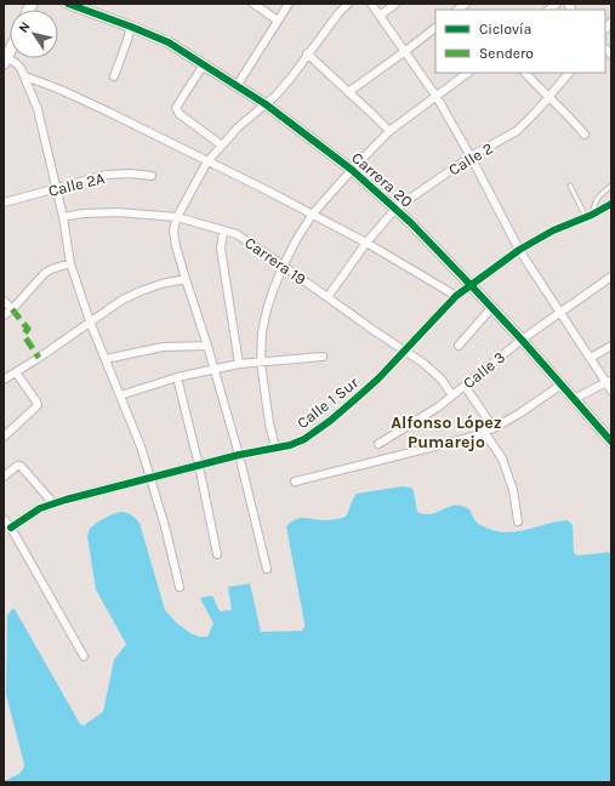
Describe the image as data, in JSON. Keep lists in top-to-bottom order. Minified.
{"streets":{"street":["Calle 2","Carrera 20","Calle 2A","Carrera 19","Calle 3","Calle 1 Sur"]},"crossings":[["Calle 2","Carrera 20"],["Calle 2","Carrera 19"],["Carrera 20","Calle 3"],["Carrera 20","Calle 1 Sur"],["Carrera 19","Calle 3"],["Carrera 19","Calle 1 Sur"]],"districts":["Alfonso López Pumarejo"],"legend":["Ciclovía","Sendero"],"north":"top left"}
